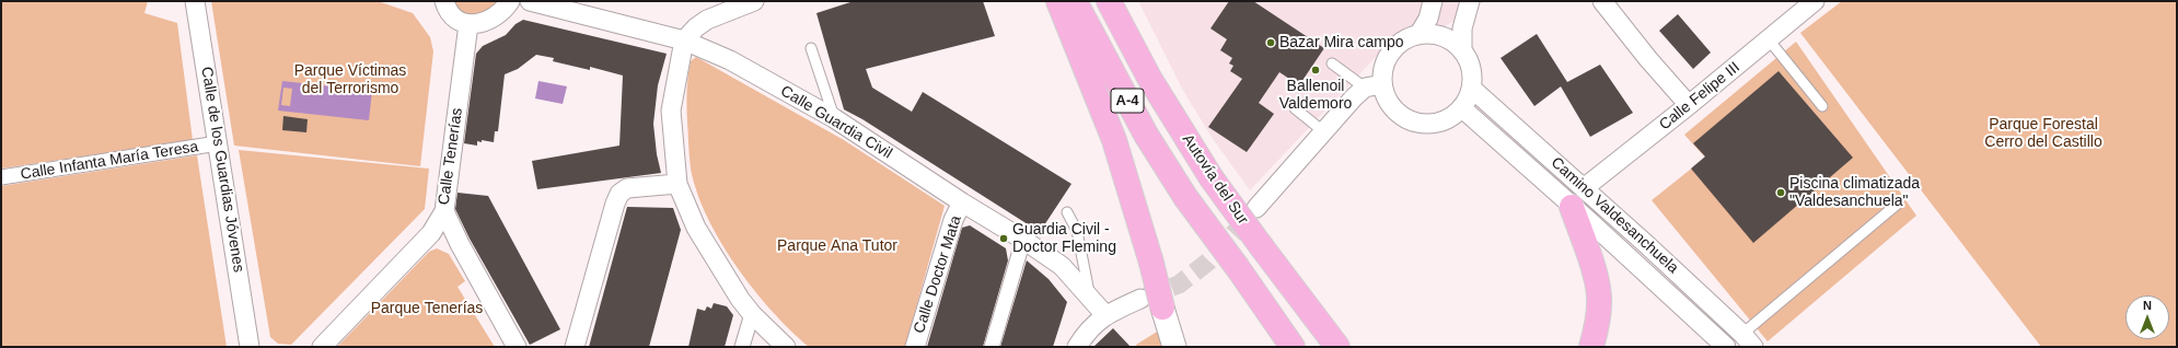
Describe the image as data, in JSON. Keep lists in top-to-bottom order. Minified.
{"streets":{"highway":["A-4","Autovía del Sur"],"street":["Calle Felipe III","Calle Guardia Civil","Calle Tenerías","Calle Infanta María Teresa","Calle de los Guardias Jóvenes","Camino Valdesanchuela","Calle Doctor Mata"]},"crossings":[["Calle Felipe III","Camino Valdesanchuela"],["Calle Guardia Civil","Calle Doctor Mata"],["Calle Infanta María Teresa","Calle de los Guardias Jóvenes"]],"parks":["Parque Víctimas del Terrorismo","Parque Forestal Cerro del Castillo","Parque Ana Tutor","Parque Tenerías"],"places":["Bazar Mira campo","Ballenoil Valdemoro","Piscina climatizada \"Valdesanchuela\"","Guardia Civil - Doctor Fleming"],"north":"top"}
